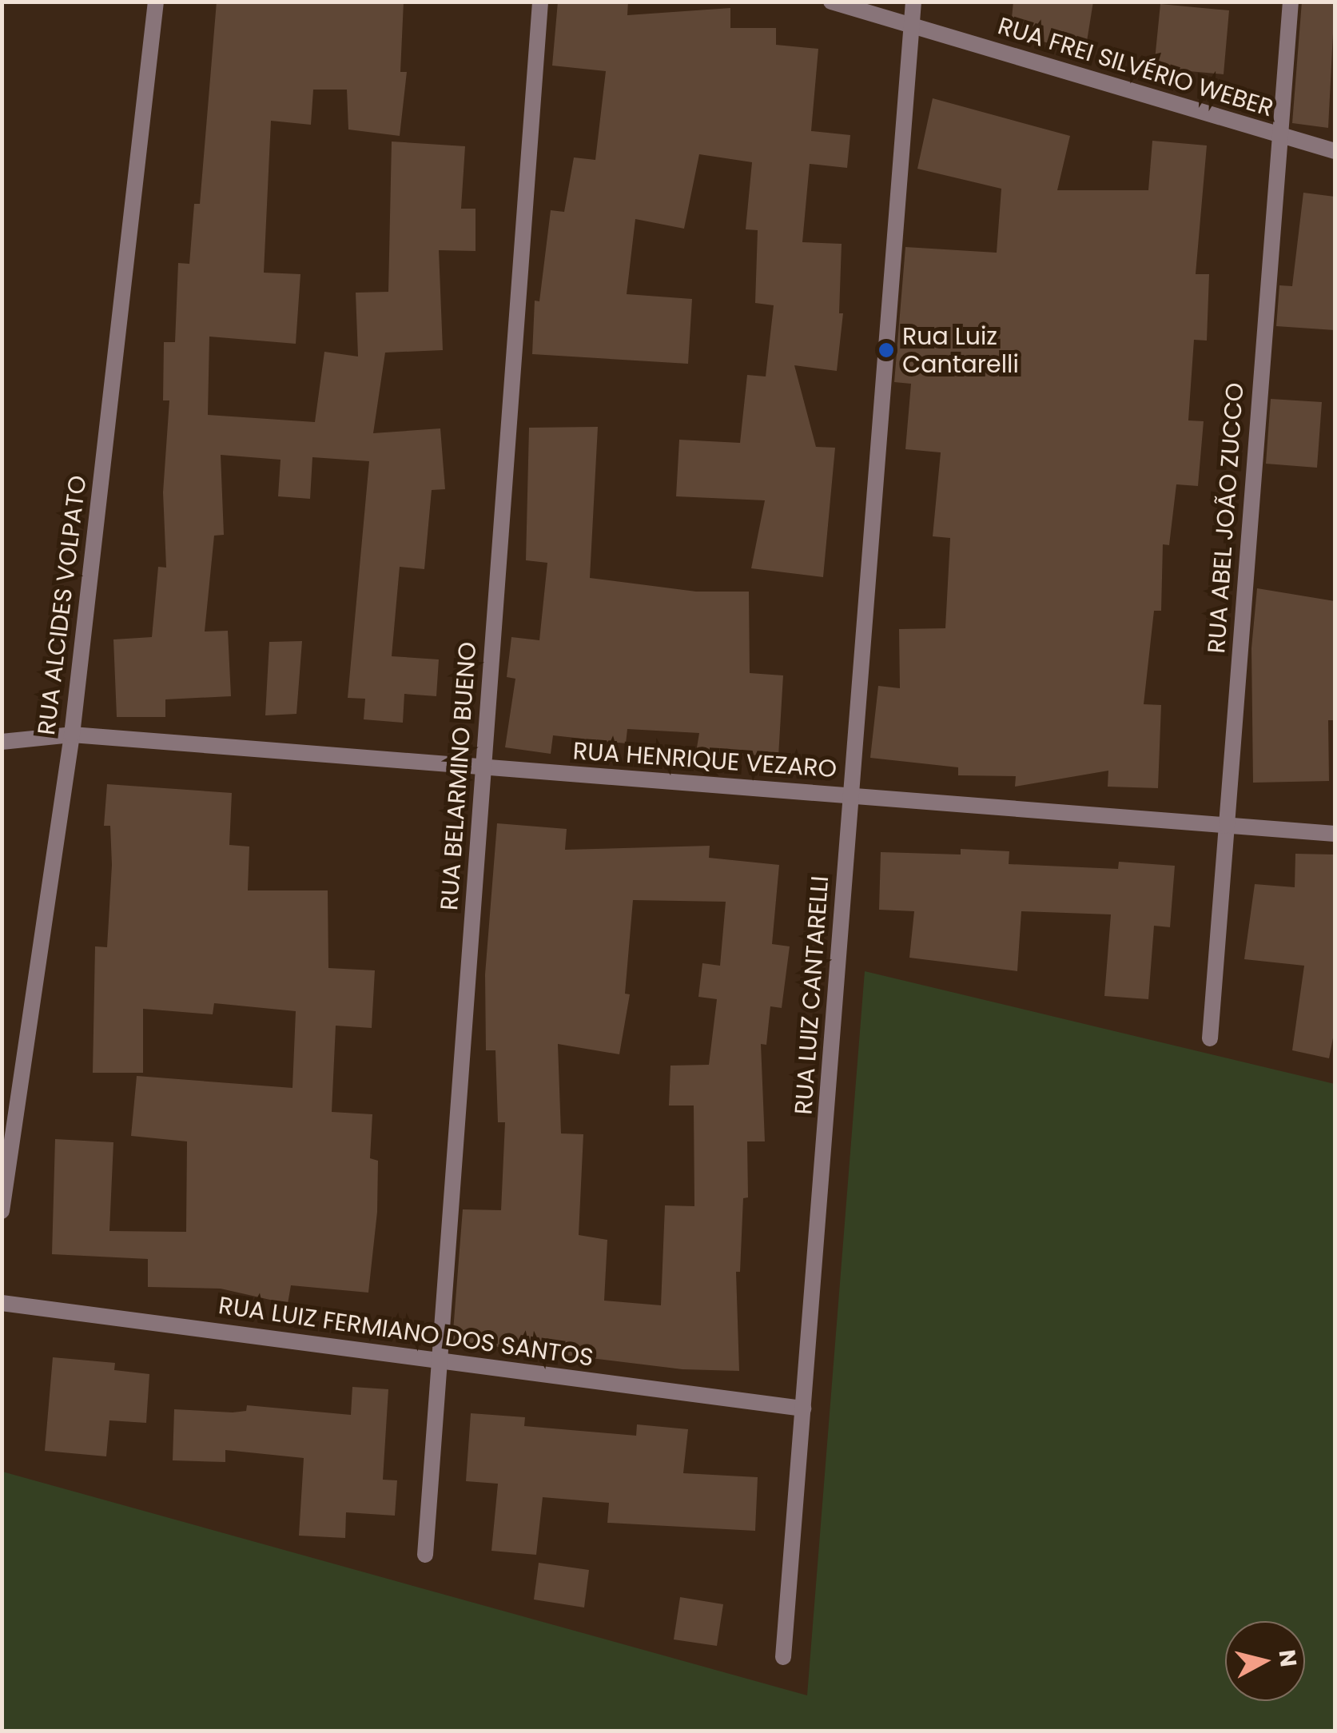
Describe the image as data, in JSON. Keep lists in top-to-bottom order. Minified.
{"streets":{"street":["RUA FREI SILVÉRIO WEBER","RUA ABEL JOÃO ZUCCO","RUA ALCIDES VOLPATO","RUA HENRIQUE VEZARO","RUA BELARMINO BUENO","RUA LUIZ CANTARELLI","RUA LUIZ FERMIANO DOS SANTOS"]},"crossings":[["RUA FREI SILVÉRIO WEBER","RUA ABEL JOÃO ZUCCO"],["RUA FREI SILVÉRIO WEBER","RUA LUIZ CANTARELLI"],["RUA ABEL JOÃO ZUCCO","RUA HENRIQUE VEZARO"],["RUA ALCIDES VOLPATO","RUA HENRIQUE VEZARO"],["RUA HENRIQUE VEZARO","RUA BELARMINO BUENO"],["RUA HENRIQUE VEZARO","RUA LUIZ CANTARELLI"],["RUA BELARMINO BUENO","RUA LUIZ FERMIANO DOS SANTOS"],["RUA LUIZ CANTARELLI","RUA LUIZ FERMIANO DOS SANTOS"]],"places":["Rua Luiz Cantarelli"],"north":"right"}
